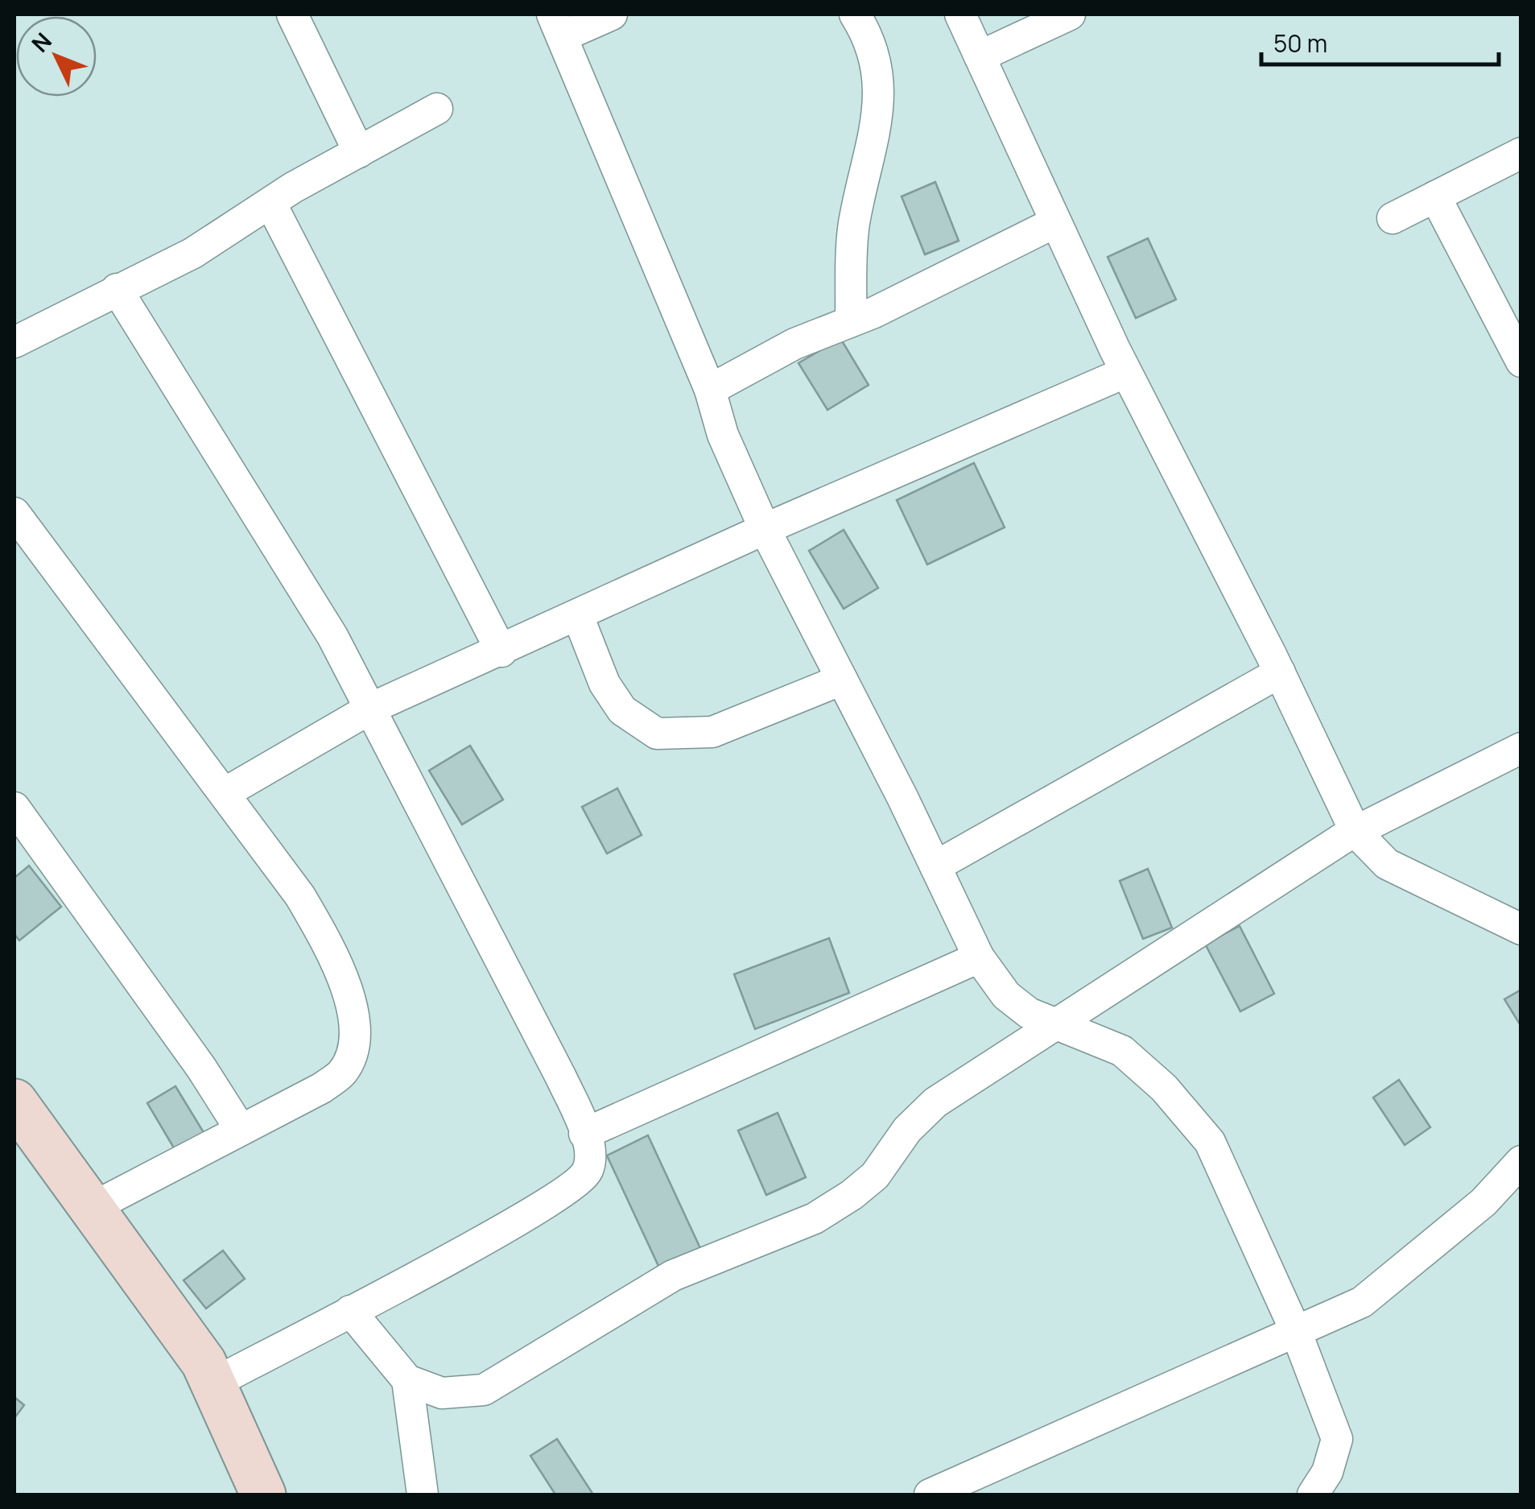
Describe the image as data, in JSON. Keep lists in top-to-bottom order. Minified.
{"scale_bar":"50 m","north":"top left"}
